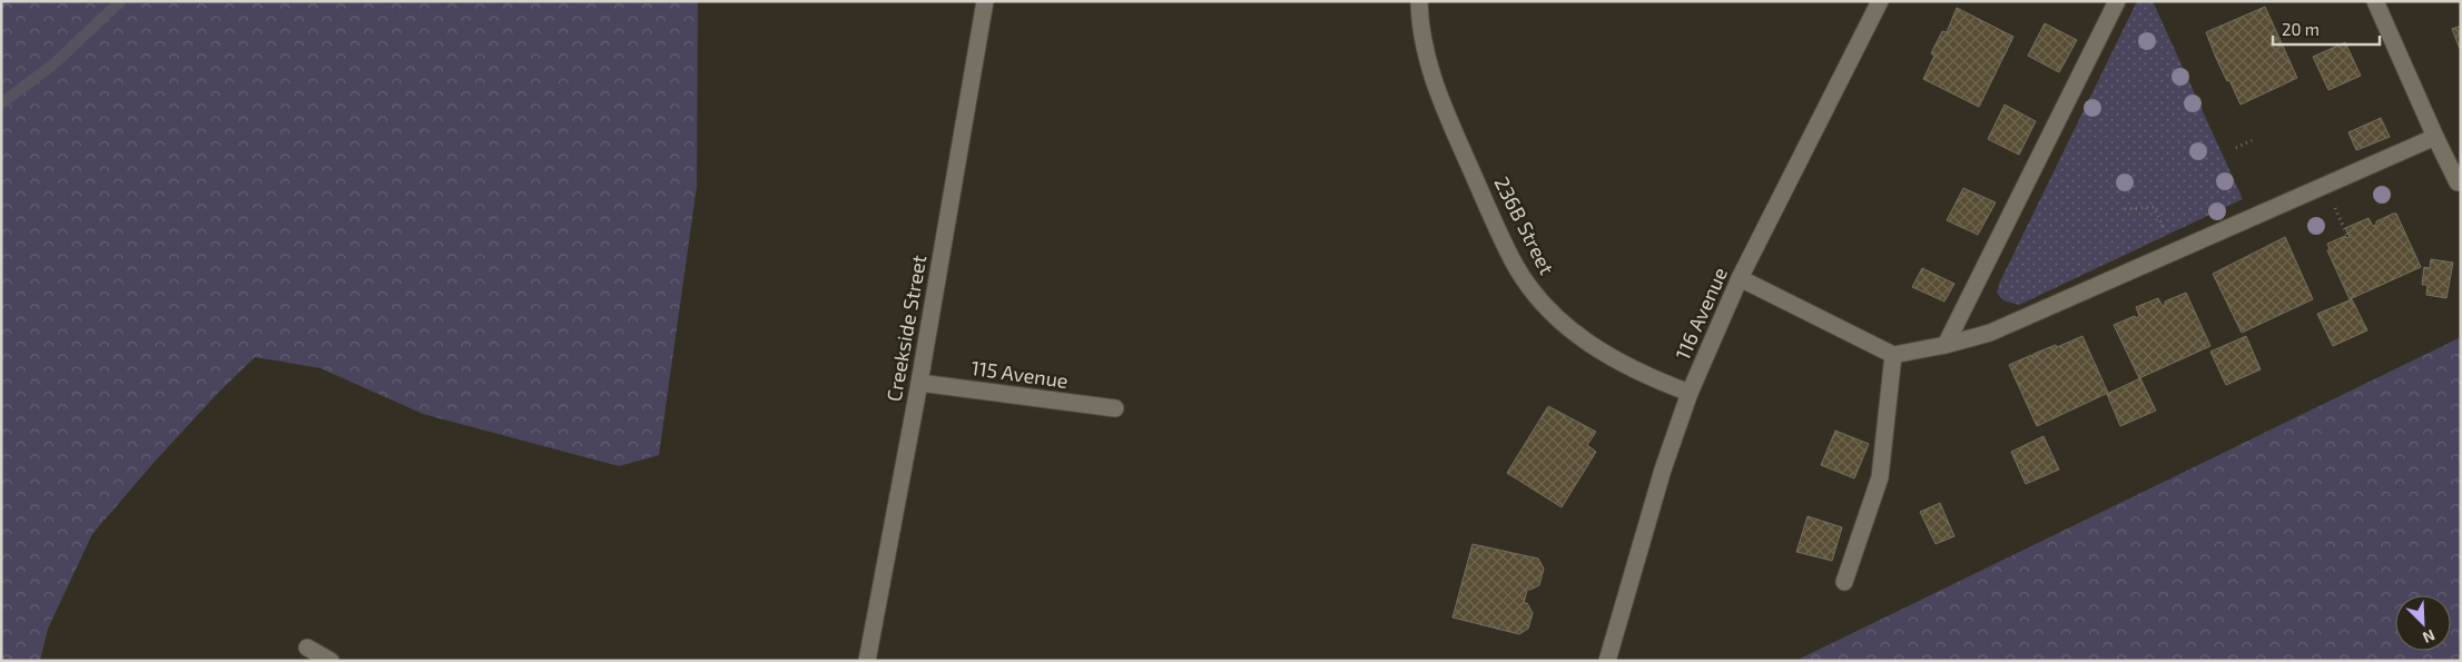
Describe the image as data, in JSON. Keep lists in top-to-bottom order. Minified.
{"streets":{"street":["236B Street","116 Avenue","Creekside Street","115 Avenue"]},"crossings":[["236B Street","116 Avenue"],["Creekside Street","115 Avenue"]],"scale_bar":"20 m","north":"bottom right"}
